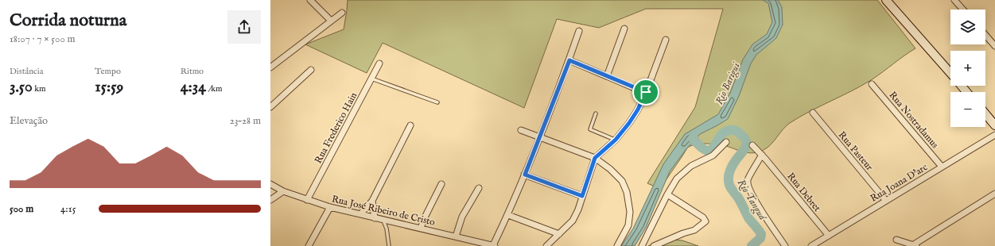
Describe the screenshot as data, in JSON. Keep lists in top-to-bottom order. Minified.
{"streets":{"street":["Rua Nostradamus","Rua Frederico Hain","Rua Pasteur","Rua Joana D'arc","Rua Debret","Rua José Ribeiro de Cristo"]},"crossings":[["Rua Nostradamus","Rua Joana D'arc"],["Rua Frederico Hain","Rua José Ribeiro de Cristo"],["Rua Pasteur","Rua Joana D'arc"],["Rua Joana D'arc","Rua Debret"]],"water":["Rio Barigui","Rio Tanguá"],"page":{"heading":["Corrida noturna","18:07 · 7 × 500 m"],"map_buttons":["+","−"],"stats":[["Distância","3.50 km"],["Tempo","15:59"],["Ritmo","4:34 /km"]],"chart":["Elevação","23–28 m"],"list":[{"name":"500 m","note":"4:15"}]}}
